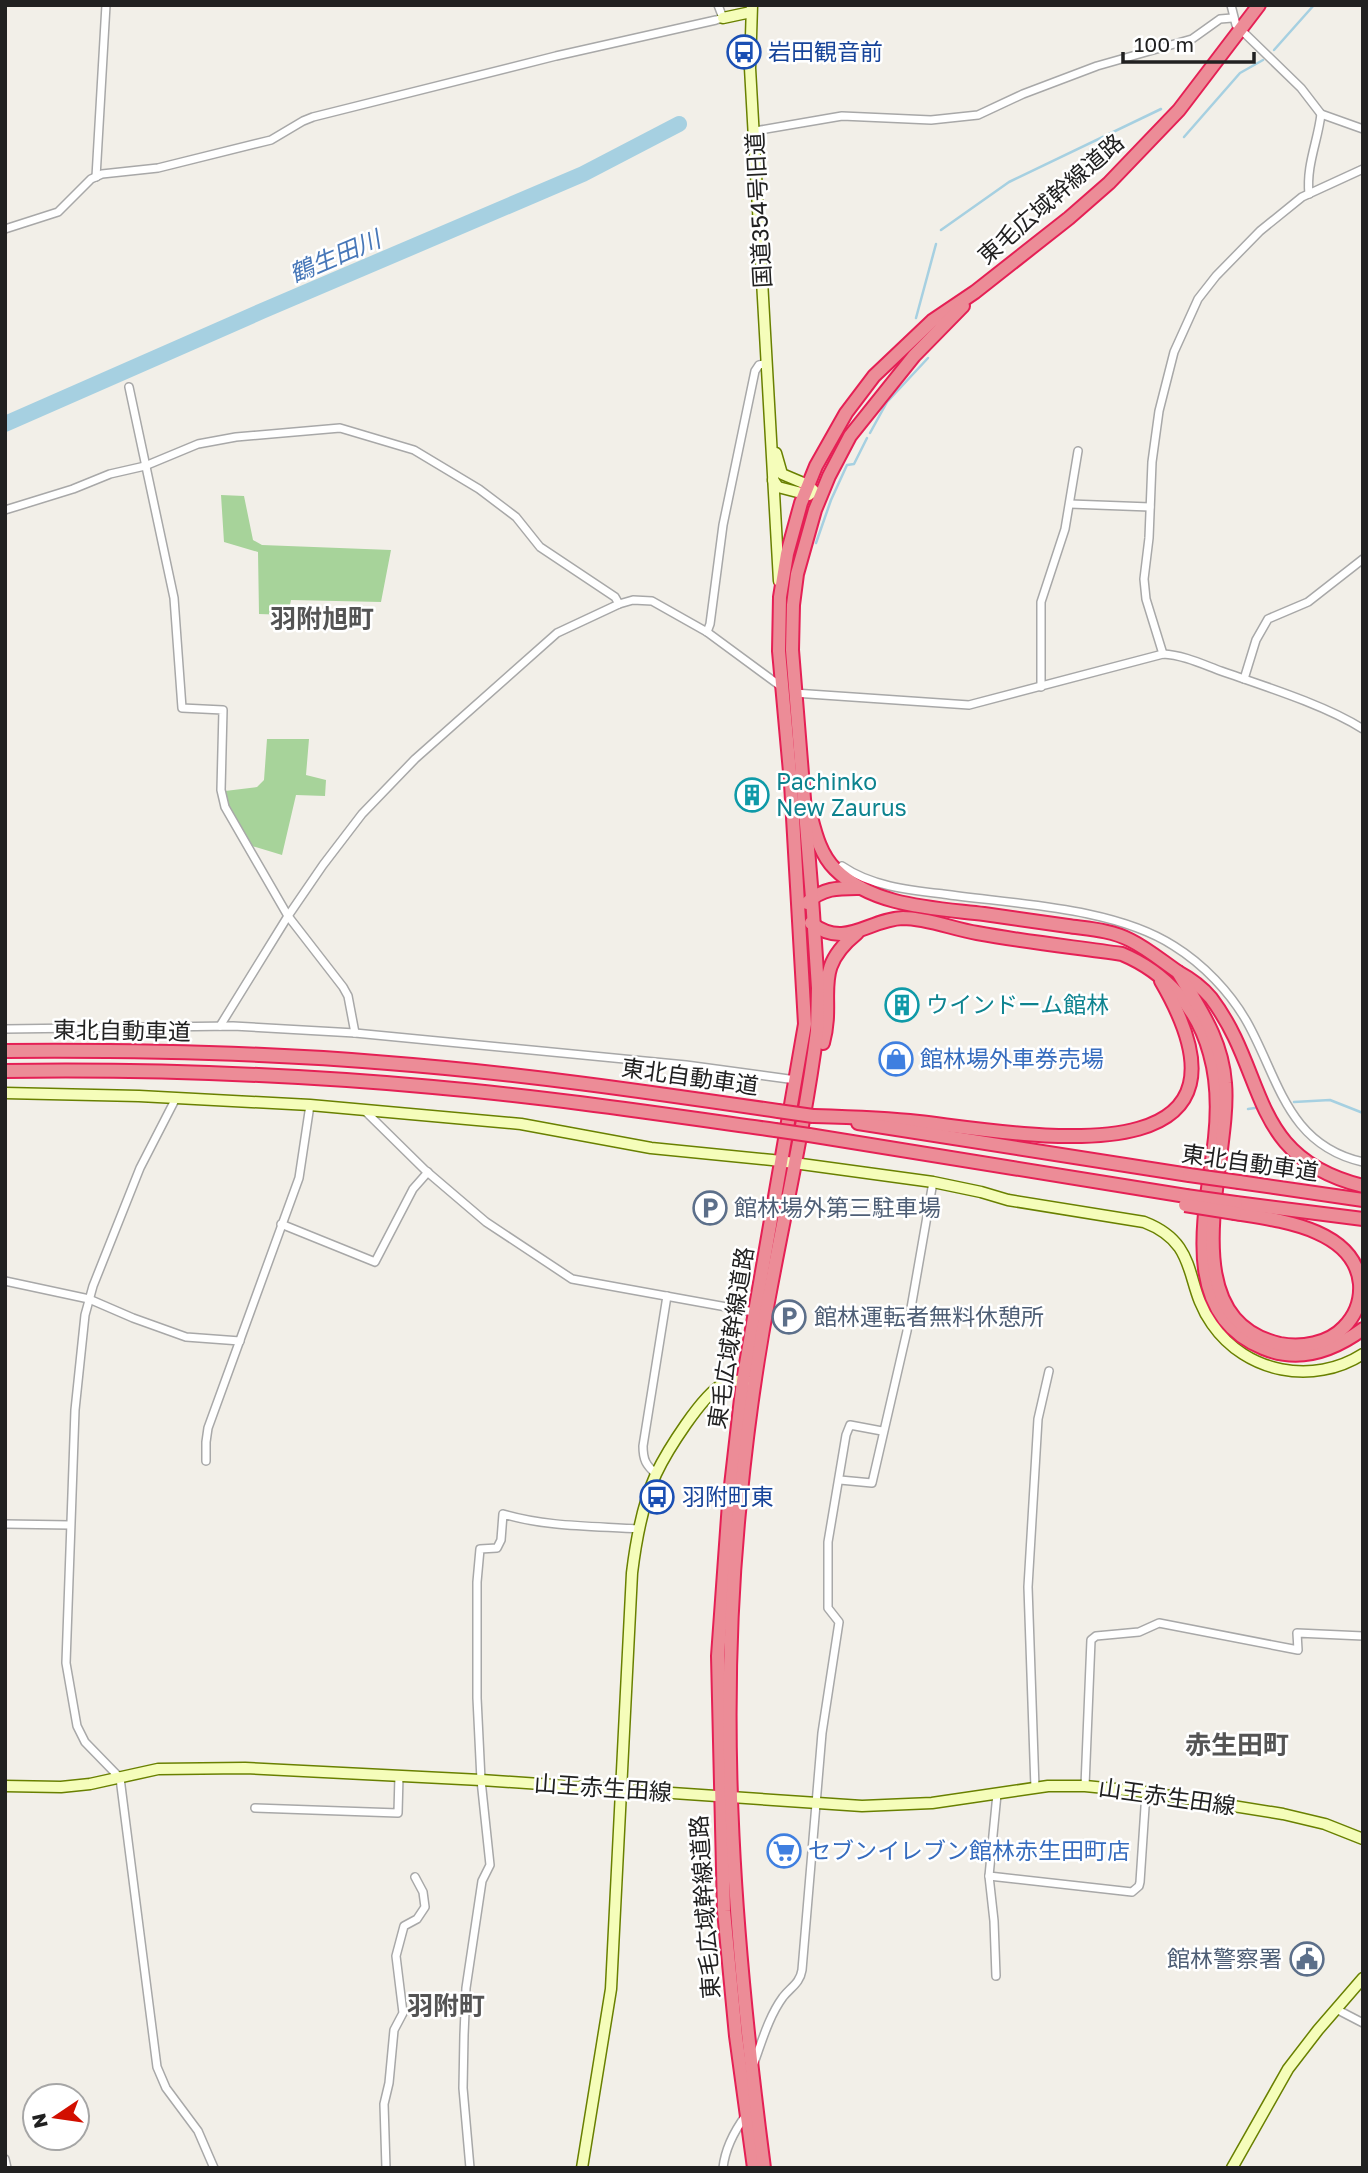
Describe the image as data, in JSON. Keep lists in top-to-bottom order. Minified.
{"streets":{"highway":["東毛広域幹線道路","東北自動車道"],"street":["国道354号旧道","山王赤生田線"]},"crossings":[["東毛広域幹線道路","国道354号旧道"],["東毛広域幹線道路","山王赤生田線"]],"districts":["羽附旭町","赤生田町","羽附町"],"water":["鶴生田川"],"places":{"bus stop":["岩田観音前","羽附町東"],"building":["Pachinko New Zaurus","ウインドーム館林"],"shop":["館林場外車券売場"],"parking":["館林場外第三駐車場","館林運転者無料休憩所"],"supermarket":["セブンイレブン館林赤生田町店"],"public building":["館林警察署"]},"scale_bar":"100 m","north":"left"}
